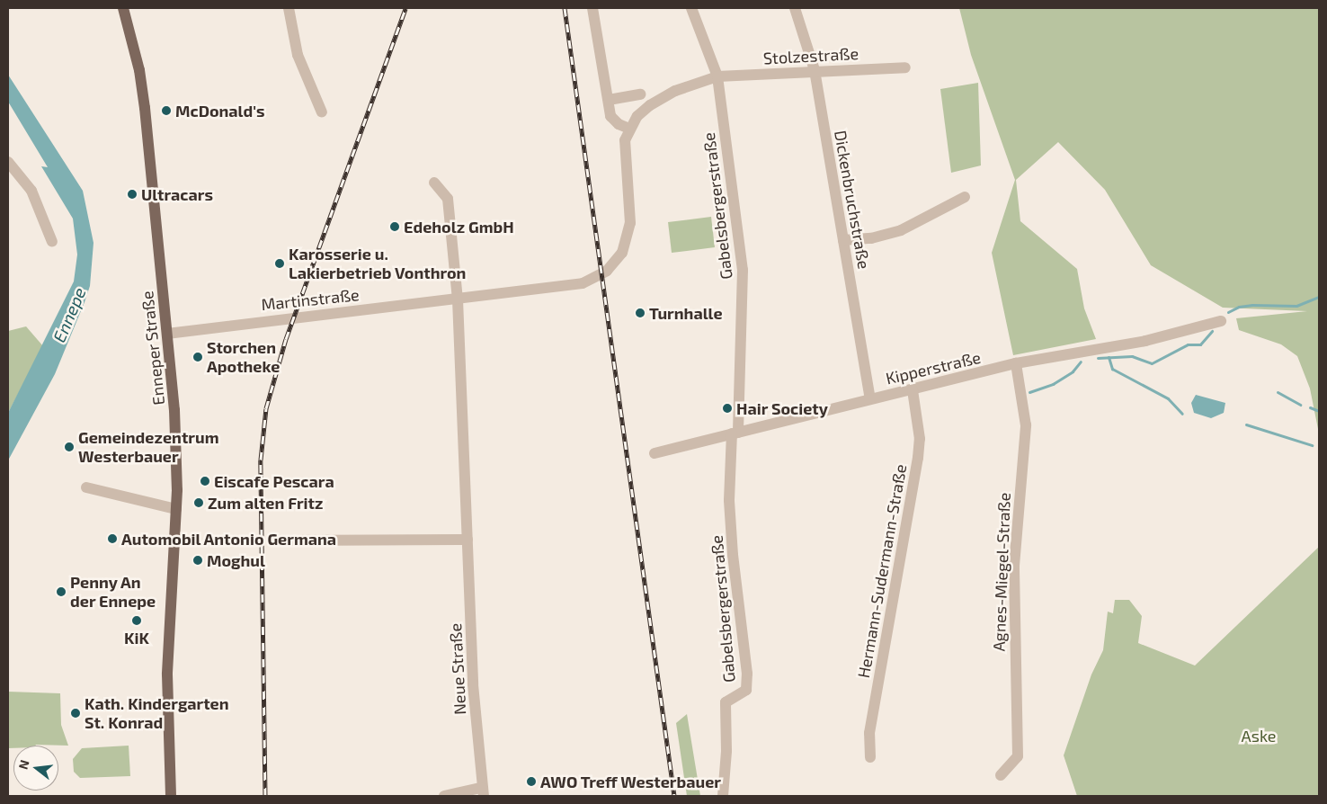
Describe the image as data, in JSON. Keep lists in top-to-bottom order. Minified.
{"streets":{"main road":["Enneper Straße"],"street":["Stolzestraße","Dickenbruchstraße","Gabelsbergerstraße","Martinstraße","Kipperstraße","Hermann-Sudermann-Straße","Agnes-Miegel-Straße","Neue Straße"]},"crossings":[["Stolzestraße","Dickenbruchstraße"],["Stolzestraße","Gabelsbergerstraße"],["Stolzestraße","Martinstraße"],["Dickenbruchstraße","Kipperstraße"],["Gabelsbergerstraße","Martinstraße"],["Gabelsbergerstraße","Kipperstraße"],["Martinstraße","Enneper Straße"],["Martinstraße","Neue Straße"],["Kipperstraße","Hermann-Sudermann-Straße"],["Kipperstraße","Agnes-Miegel-Straße"]],"water":["Ennepe"],"parks":["Aske"],"places":["McDonald's","Ultracars","Edeholz GmbH","Karosserie u. Lakierbetrieb Vonthron","Turnhalle","Storchen Apotheke","Hair Society","Gemeindezentrum Westerbauer","Eiscafe Pescara","Zum alten Fritz","Automobil Antonio Germana","Moghul","Penny An der Ennepe","KiK","Kath. Kindergarten St. Konrad","AWO Treff Westerbauer"],"north":"left"}
